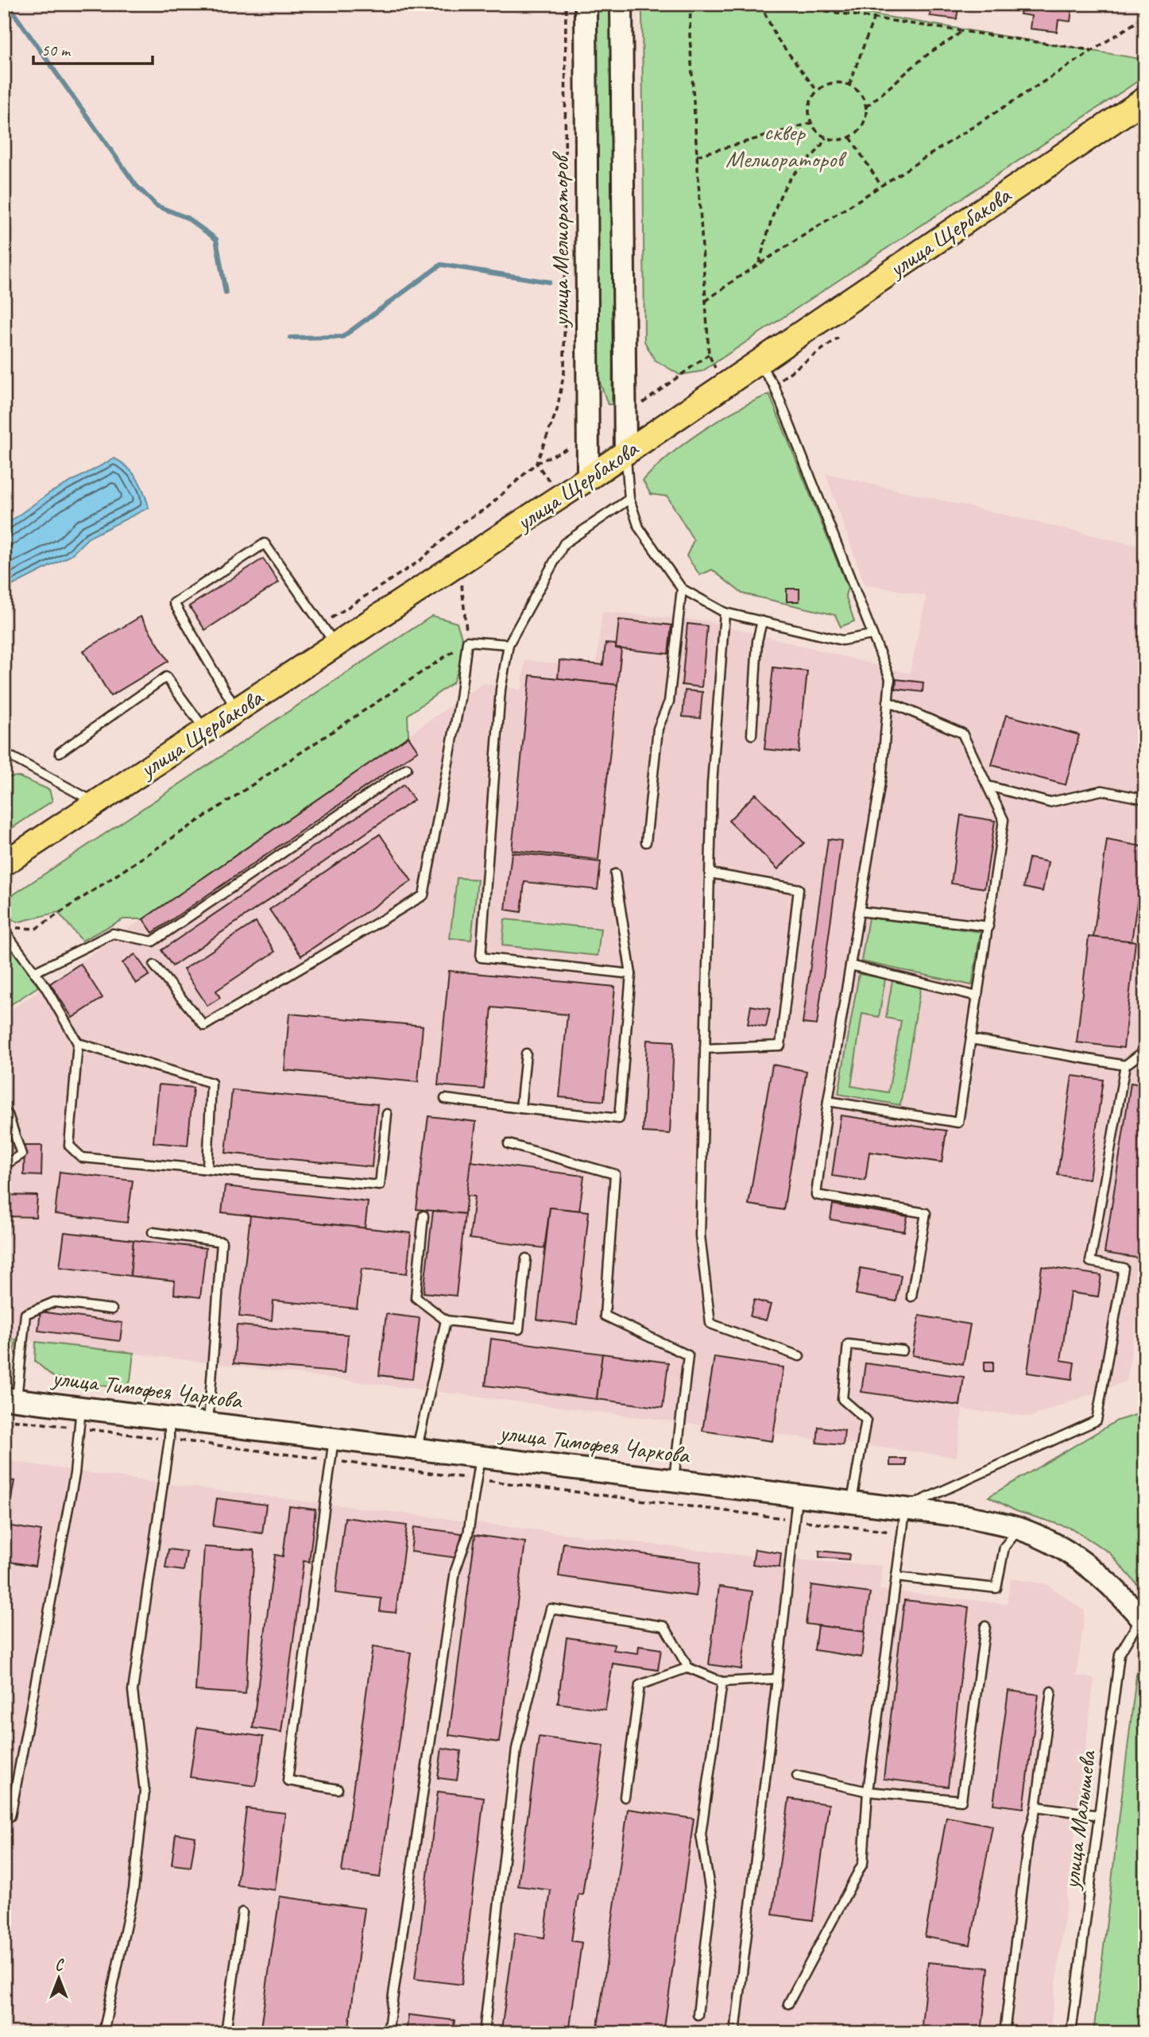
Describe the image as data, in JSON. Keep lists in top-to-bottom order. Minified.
{"streets":{"main road":["улица Щербакова","улица Мелиораторов","улица Тимофея Чаркова"],"lane":["улица Малышева"]},"crossings":[["улица Щербакова","улица Мелиораторов"],["улица Тимофея Чаркова","улица Малышева"]],"parks":["сквер Мелиораторов"],"scale_bar":"50 m","north":"top"}
